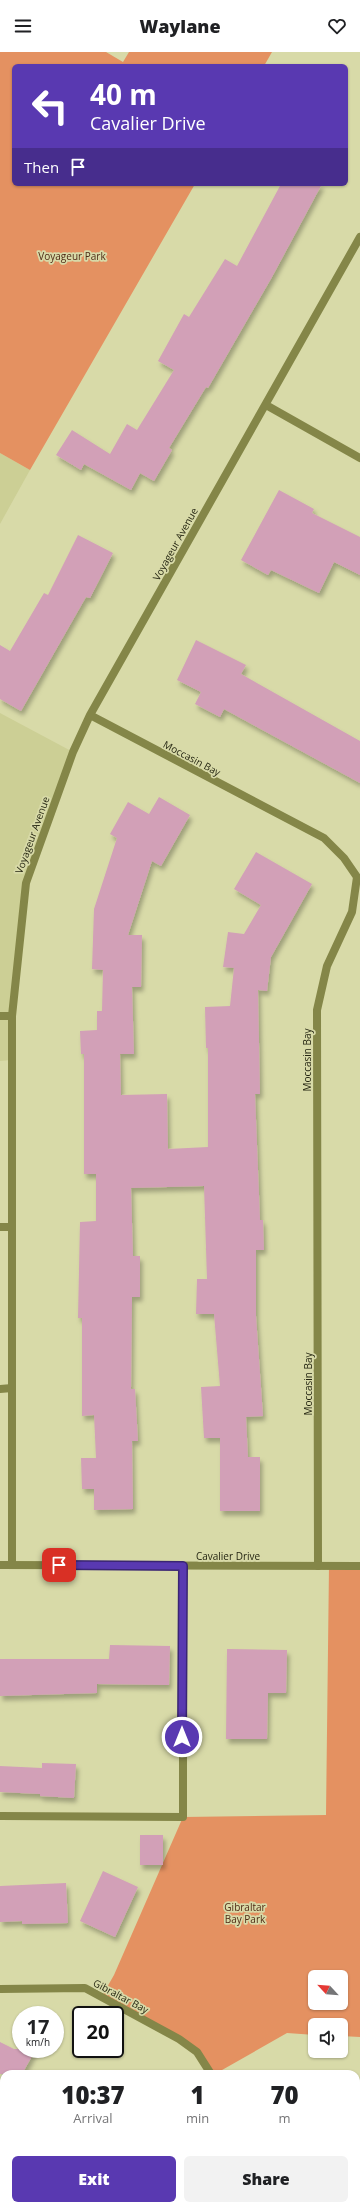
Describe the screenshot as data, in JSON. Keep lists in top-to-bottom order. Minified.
{"streets":{"street":["Voyageur Avenue","Moccasin Bay","Cavalier Drive","Gibraltar Bay"]},"crossings":[["Voyageur Avenue","Moccasin Bay"],["Voyageur Avenue","Cavalier Drive"],["Moccasin Bay","Cavalier Drive"]],"parks":["Voyageur Park","Gibraltar Bay Park"],"north":"top left","page":{"header":"Waylane","turn":["40 m","Cavalier Drive"],"then":"Then","speed":"17 km/h","limit":"20","eta":["10:37","Arrival","1","min","70","m"],"buttons":["Exit","Share"]}}
